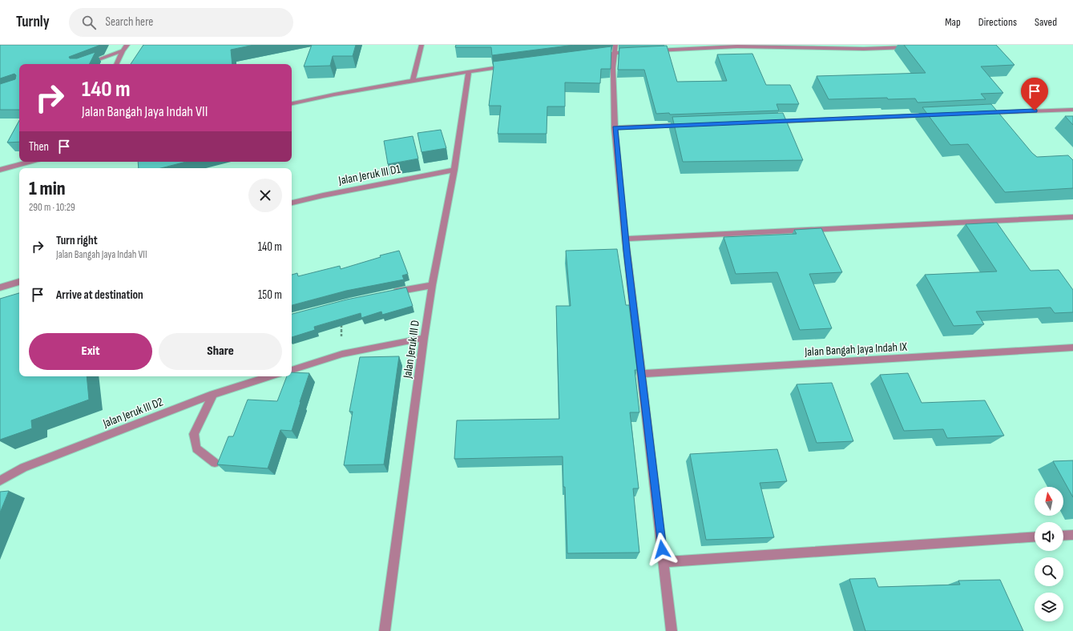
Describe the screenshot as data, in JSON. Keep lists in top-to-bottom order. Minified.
{"streets":{"street":["Jalan Jeruk III D1","Jalan Jeruk III D","Jalan Bangah Jaya Indah IX","Jalan Jeruk III D2"]},"crossings":[["Jalan Jeruk III D1","Jalan Jeruk III D"]],"north":"top","page":{"header":"Turnly","search":"Search here","nav":["Map","Directions","Saved"],"turn":["140 m","Jalan Bangah Jaya Indah VII"],"then":"Then","heading":["1 min","290 m · 10:29"],"list":[{"name":"Turn right","note":"Jalan Bangah Jaya Indah VII","value":"140 m"},{"name":"Arrive at destination","value":"150 m"}],"buttons":["Exit","Share"]}}
